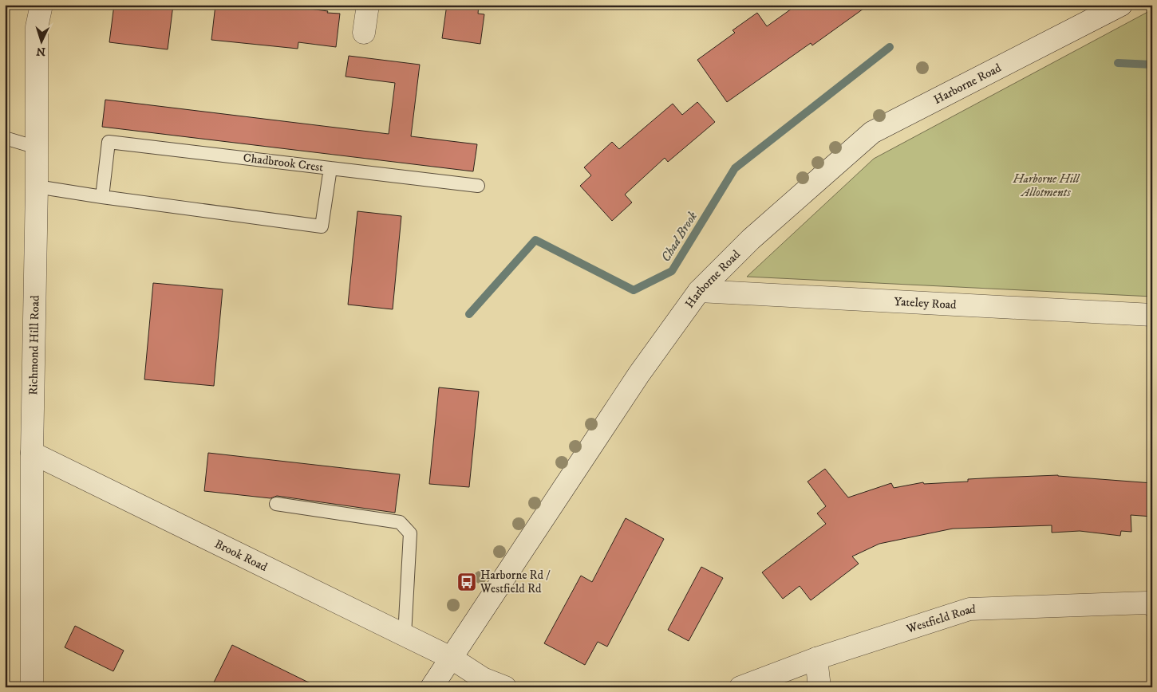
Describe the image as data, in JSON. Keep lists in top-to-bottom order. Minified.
{"streets":{"street":["Harborne Road","Yateley Road","Richmond Hill Road","Brook Road","Westfield Road"],"lane":["Chadbrook Crest"]},"crossings":[["Harborne Road","Yateley Road"],["Harborne Road","Brook Road"],["Chadbrook Crest","Richmond Hill Road"],["Richmond Hill Road","Brook Road"]],"water":["Chad Brook"],"parks":["Harborne Hill Allotments"],"places":{"bus stop":["Harborne Rd / Westfield Rd"]},"north":"bottom"}
